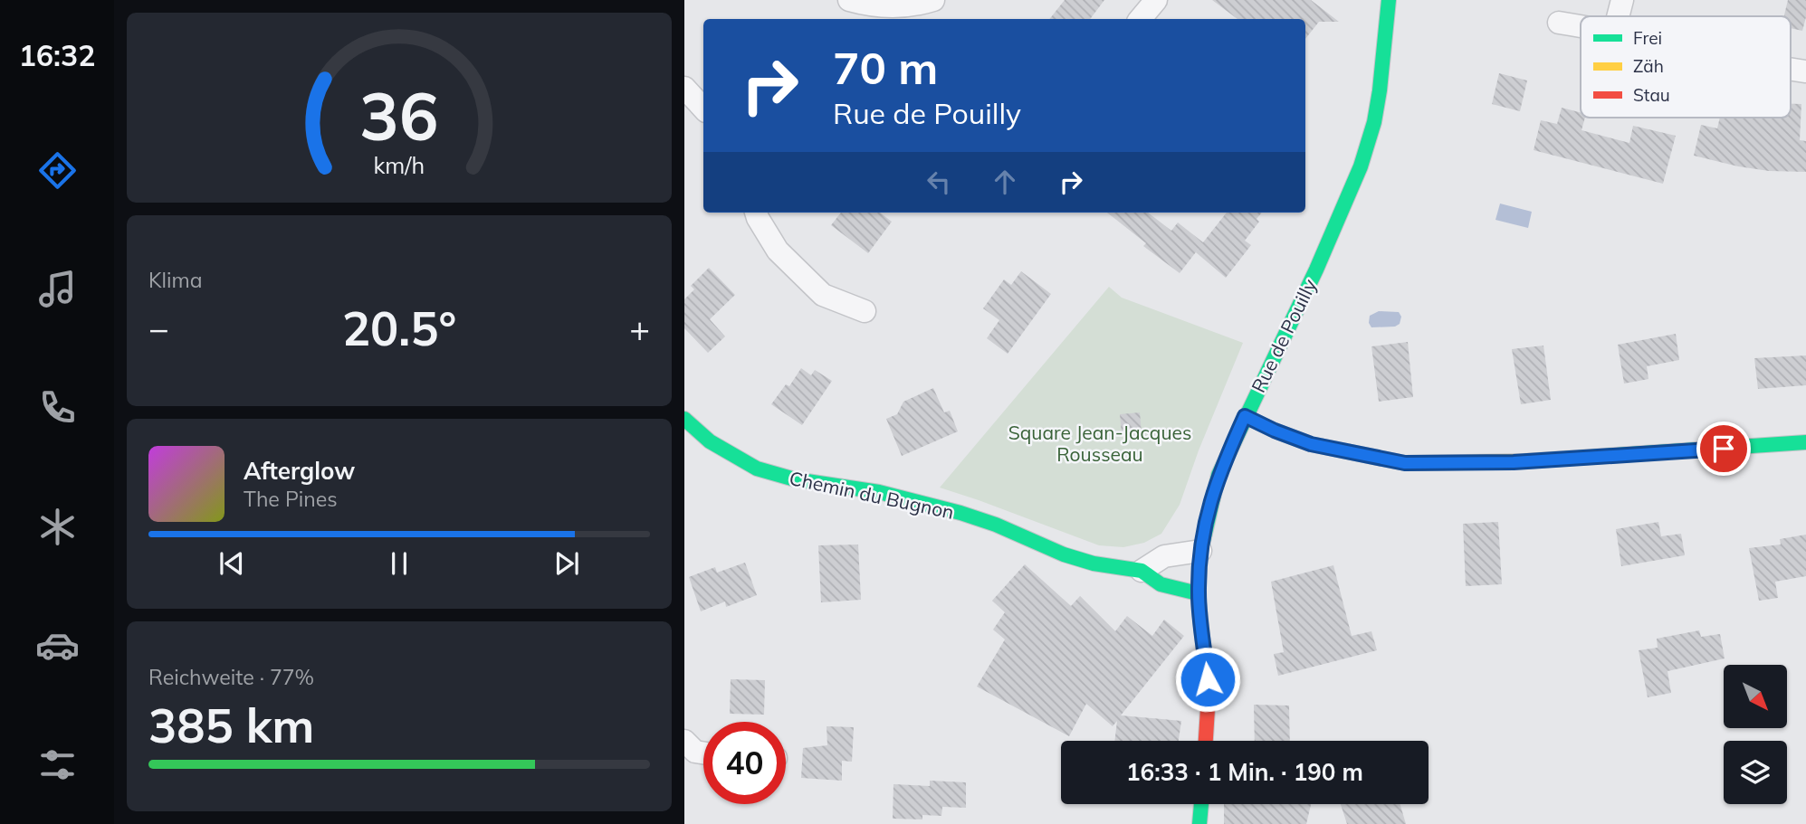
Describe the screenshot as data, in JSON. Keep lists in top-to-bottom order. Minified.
{"streets":{"street":["Rue de Pouilly","Chemin du Bugnon"]},"parks":["Square Jean-Jacques Rousseau"],"legend":["Frei","Zäh","Stau"],"north":"bottom right","page":{"tabs":"16:32","turn":["70 m","Rue de Pouilly"],"tile":["Klima",["Reichweite · 77%","385 km"]],"heat":["−","20.5°","+"],"song":["Afterglow","The Pines"],"limit":"40","trip":"16:33 · 1 Min. · 190 m","gauge":["36","km/h"]}}
